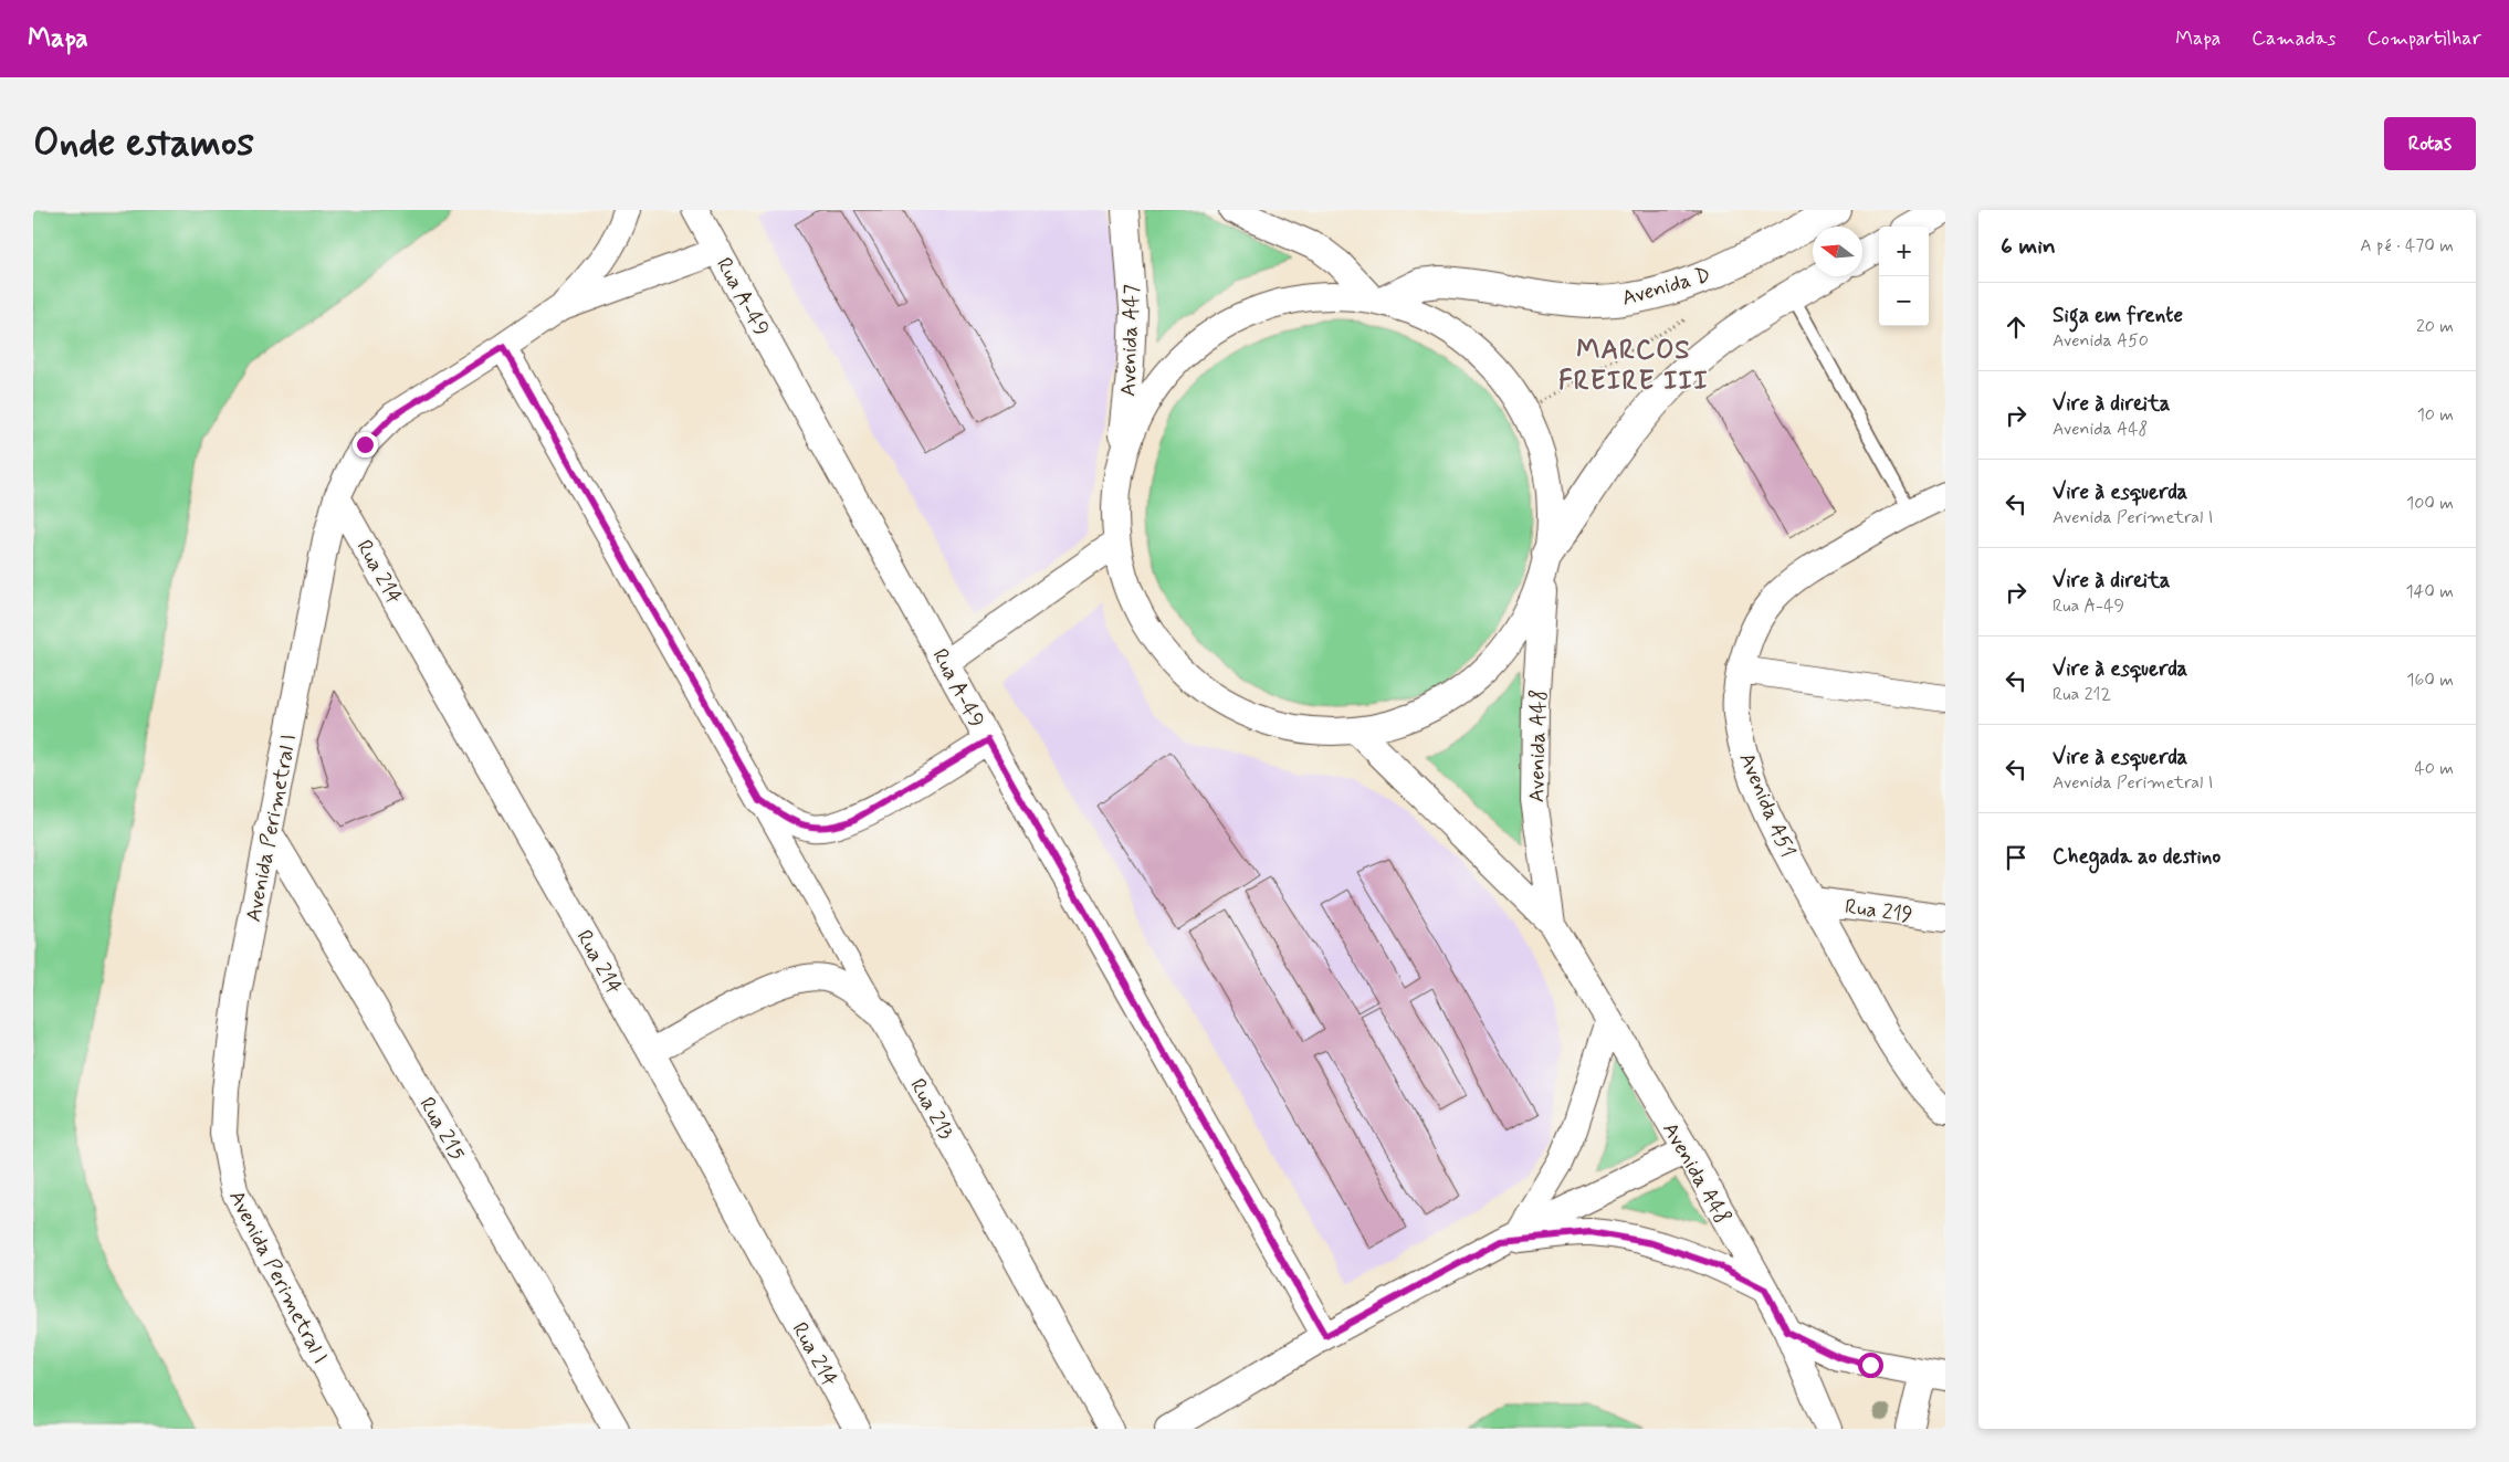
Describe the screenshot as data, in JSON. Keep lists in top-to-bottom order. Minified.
{"streets":{"street":["Avenida D","Rua A-49","Avenida A47","Rua 214","Avenida A48","Avenida A51","Avenida Perimetral I","Rua 219","Rua 213","Rua 215"]},"crossings":[["Rua A-49","Avenida Perimetral I"],["Rua 214","Avenida Perimetral I"],["Rua 214","Rua 213"],["Avenida A51","Rua 219"],["Avenida Perimetral I","Rua 215"]],"districts":["MARCOS FREIRE III"],"north":"left","page":{"header":"Mapa","nav":["Mapa","Camadas","Compartilhar"],"buttons":"Rotas","title":"Onde estamos","heading":["6 min","A pé · 470 m"],"map_buttons":["+","−"],"list":[["Siga em frente","Avenida A50","20 m"],["Vire à direita","Avenida A48","10 m"],["Vire à esquerda","Avenida Perimetral I","100 m"],["Vire à direita","Rua A-49","140 m"],["Vire à esquerda","Rua 212","160 m"],["Vire à esquerda","Avenida Perimetral I","40 m"],"Chegada ao destino"]}}
